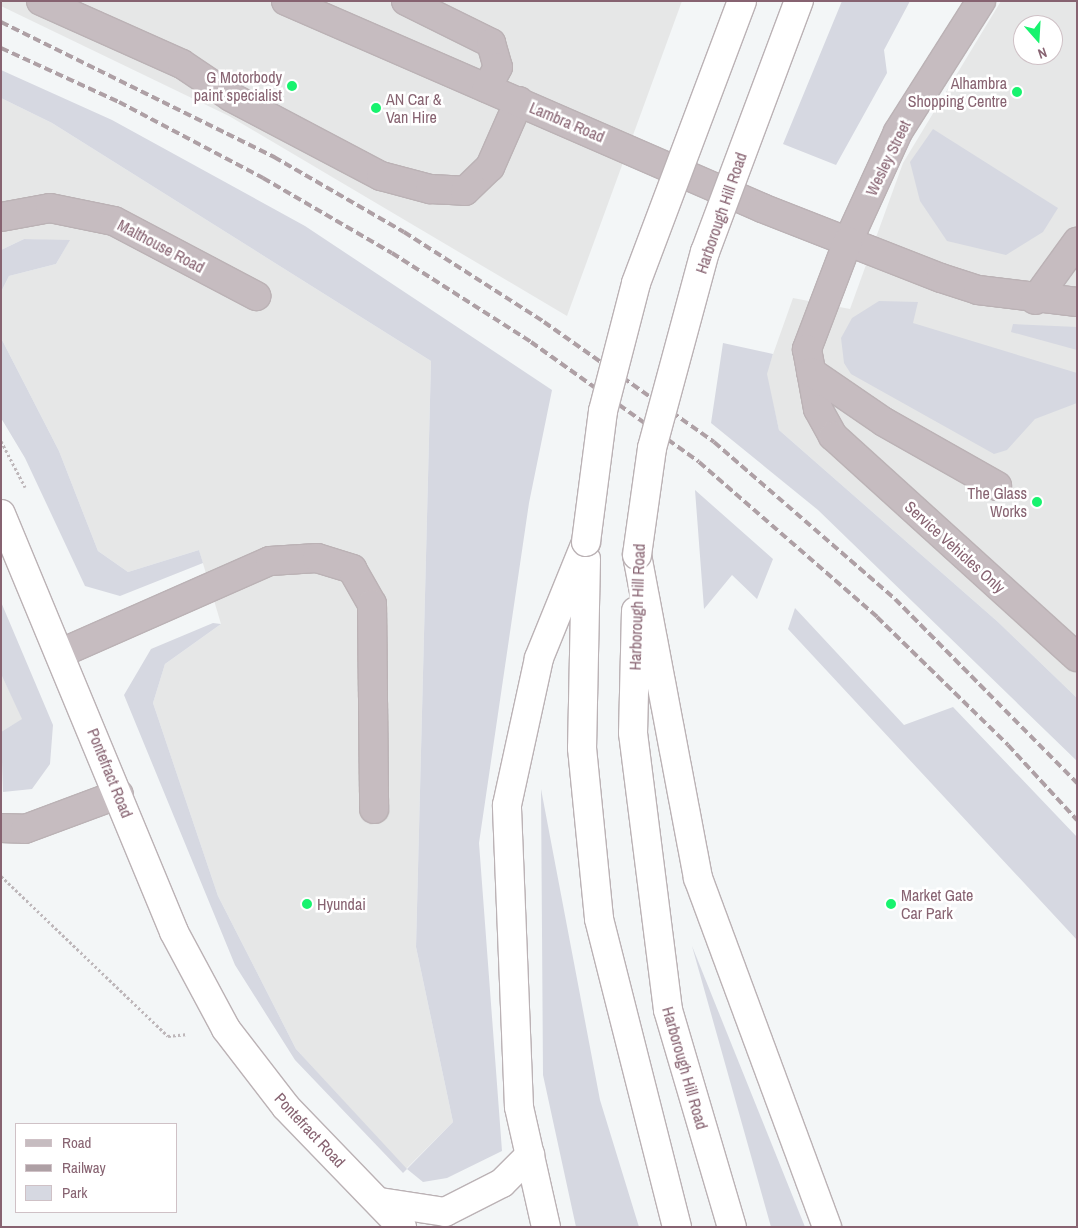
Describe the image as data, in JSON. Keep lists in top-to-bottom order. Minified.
{"streets":{"highway":["Harborough Hill Road","Pontefract Road"],"street":["Lambra Road","Wesley Street","Malthouse Road","Service Vehicles Only"]},"crossings":[["Lambra Road","Wesley Street"],["Wesley Street","Service Vehicles Only"]],"places":["G Motorbody paint specialist","Alhambra Shopping Centre","AN Car & Van Hire","The Glass Works","Hyundai","Market Gate Car Park"],"legend":["Road","Railway","Park"],"north":"bottom"}
